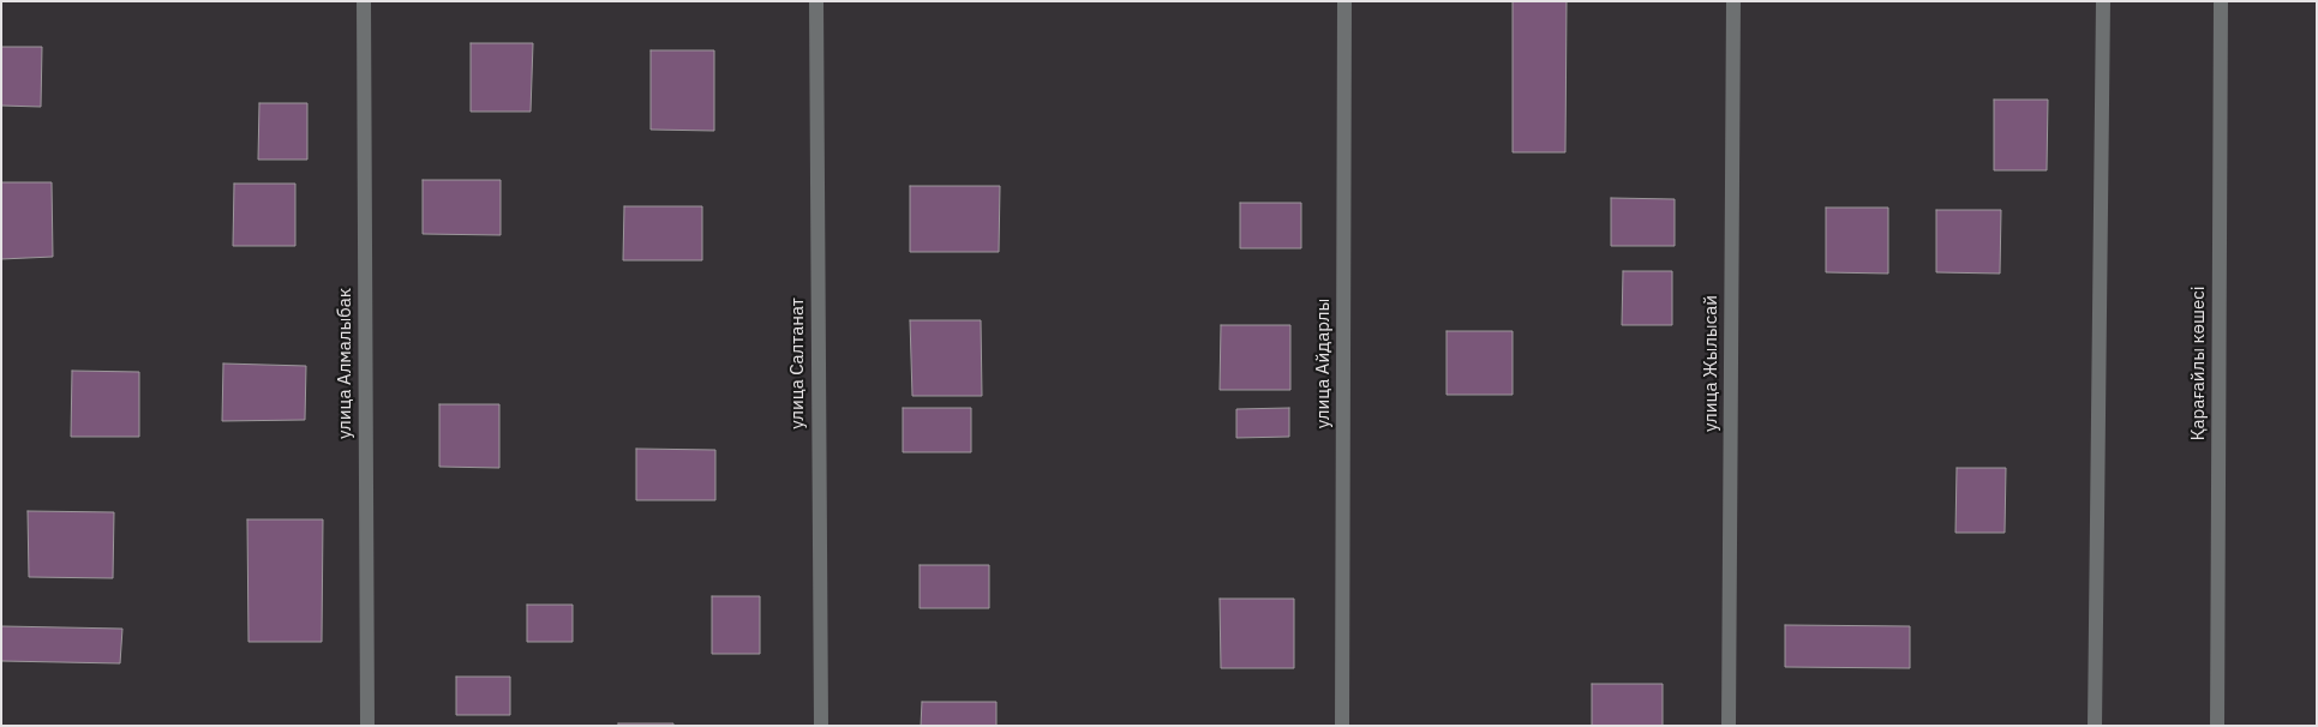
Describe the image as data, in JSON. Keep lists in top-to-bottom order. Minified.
{"streets":{"street":["улица Алмалыбак","улица Салтанат","улица Айдарлы","улица Жылысай","Қарағайлы көшесі"]}}
